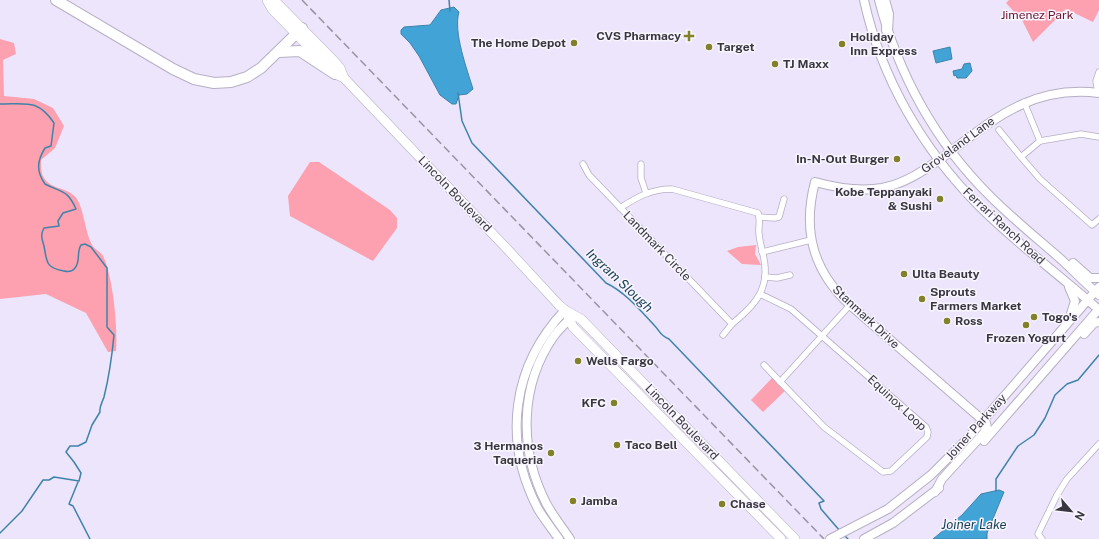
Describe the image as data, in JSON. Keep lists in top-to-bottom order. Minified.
{"streets":{"main road":["Groveland Lane","Lincoln Boulevard","Ferrari Ranch Road","Stanmark Drive","Joiner Parkway"],"street":["Landmark Circle","Equinox Loop"]},"crossings":[["Groveland Lane","Ferrari Ranch Road"],["Groveland Lane","Stanmark Drive"],["Ferrari Ranch Road","Joiner Parkway"],["Stanmark Drive","Joiner Parkway"]],"water":["Ingram Slough","Joiner Lake"],"parks":["Jimenez Park"],"places":{"health":["CVS Pharmacy"],"other":["The Home Depot","Holiday Inn Express","Target","TJ Maxx","In-N-Out Burger","Kobe Teppanyaki & Sushi","Ulta Beauty","Sprouts Farmers Market","Togo's","Ross","Frozen Yogurt","Wells Fargo","KFC","Taco Bell","3 Hermanos Taqueria","Jamba","Chase"]},"north":"bottom right"}
